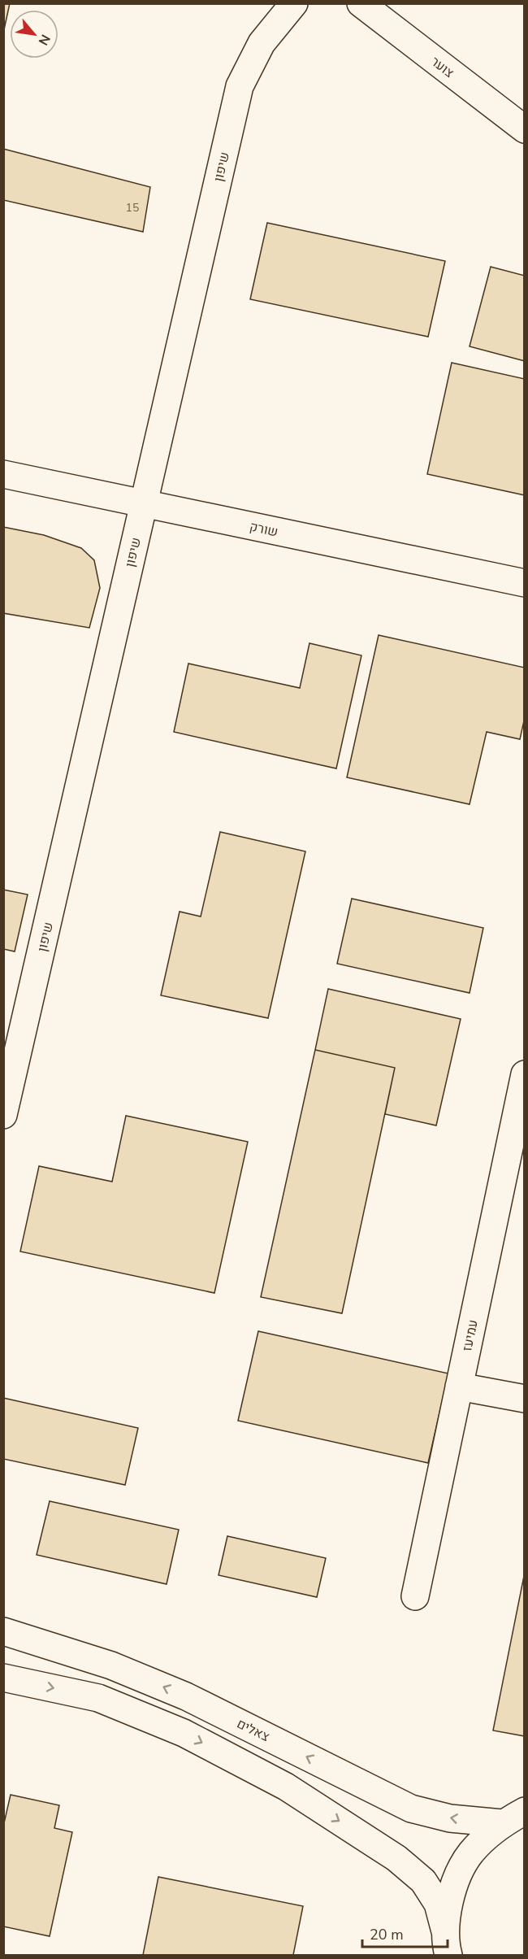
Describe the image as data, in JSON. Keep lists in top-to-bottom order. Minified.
{"streets":{"street":["צוער","שיפון","שורק","עמיעז","צאלים"]},"crossings":[["שיפון","שורק"]],"house_numbers":["15"],"scale_bar":"20 m","north":"bottom right"}
